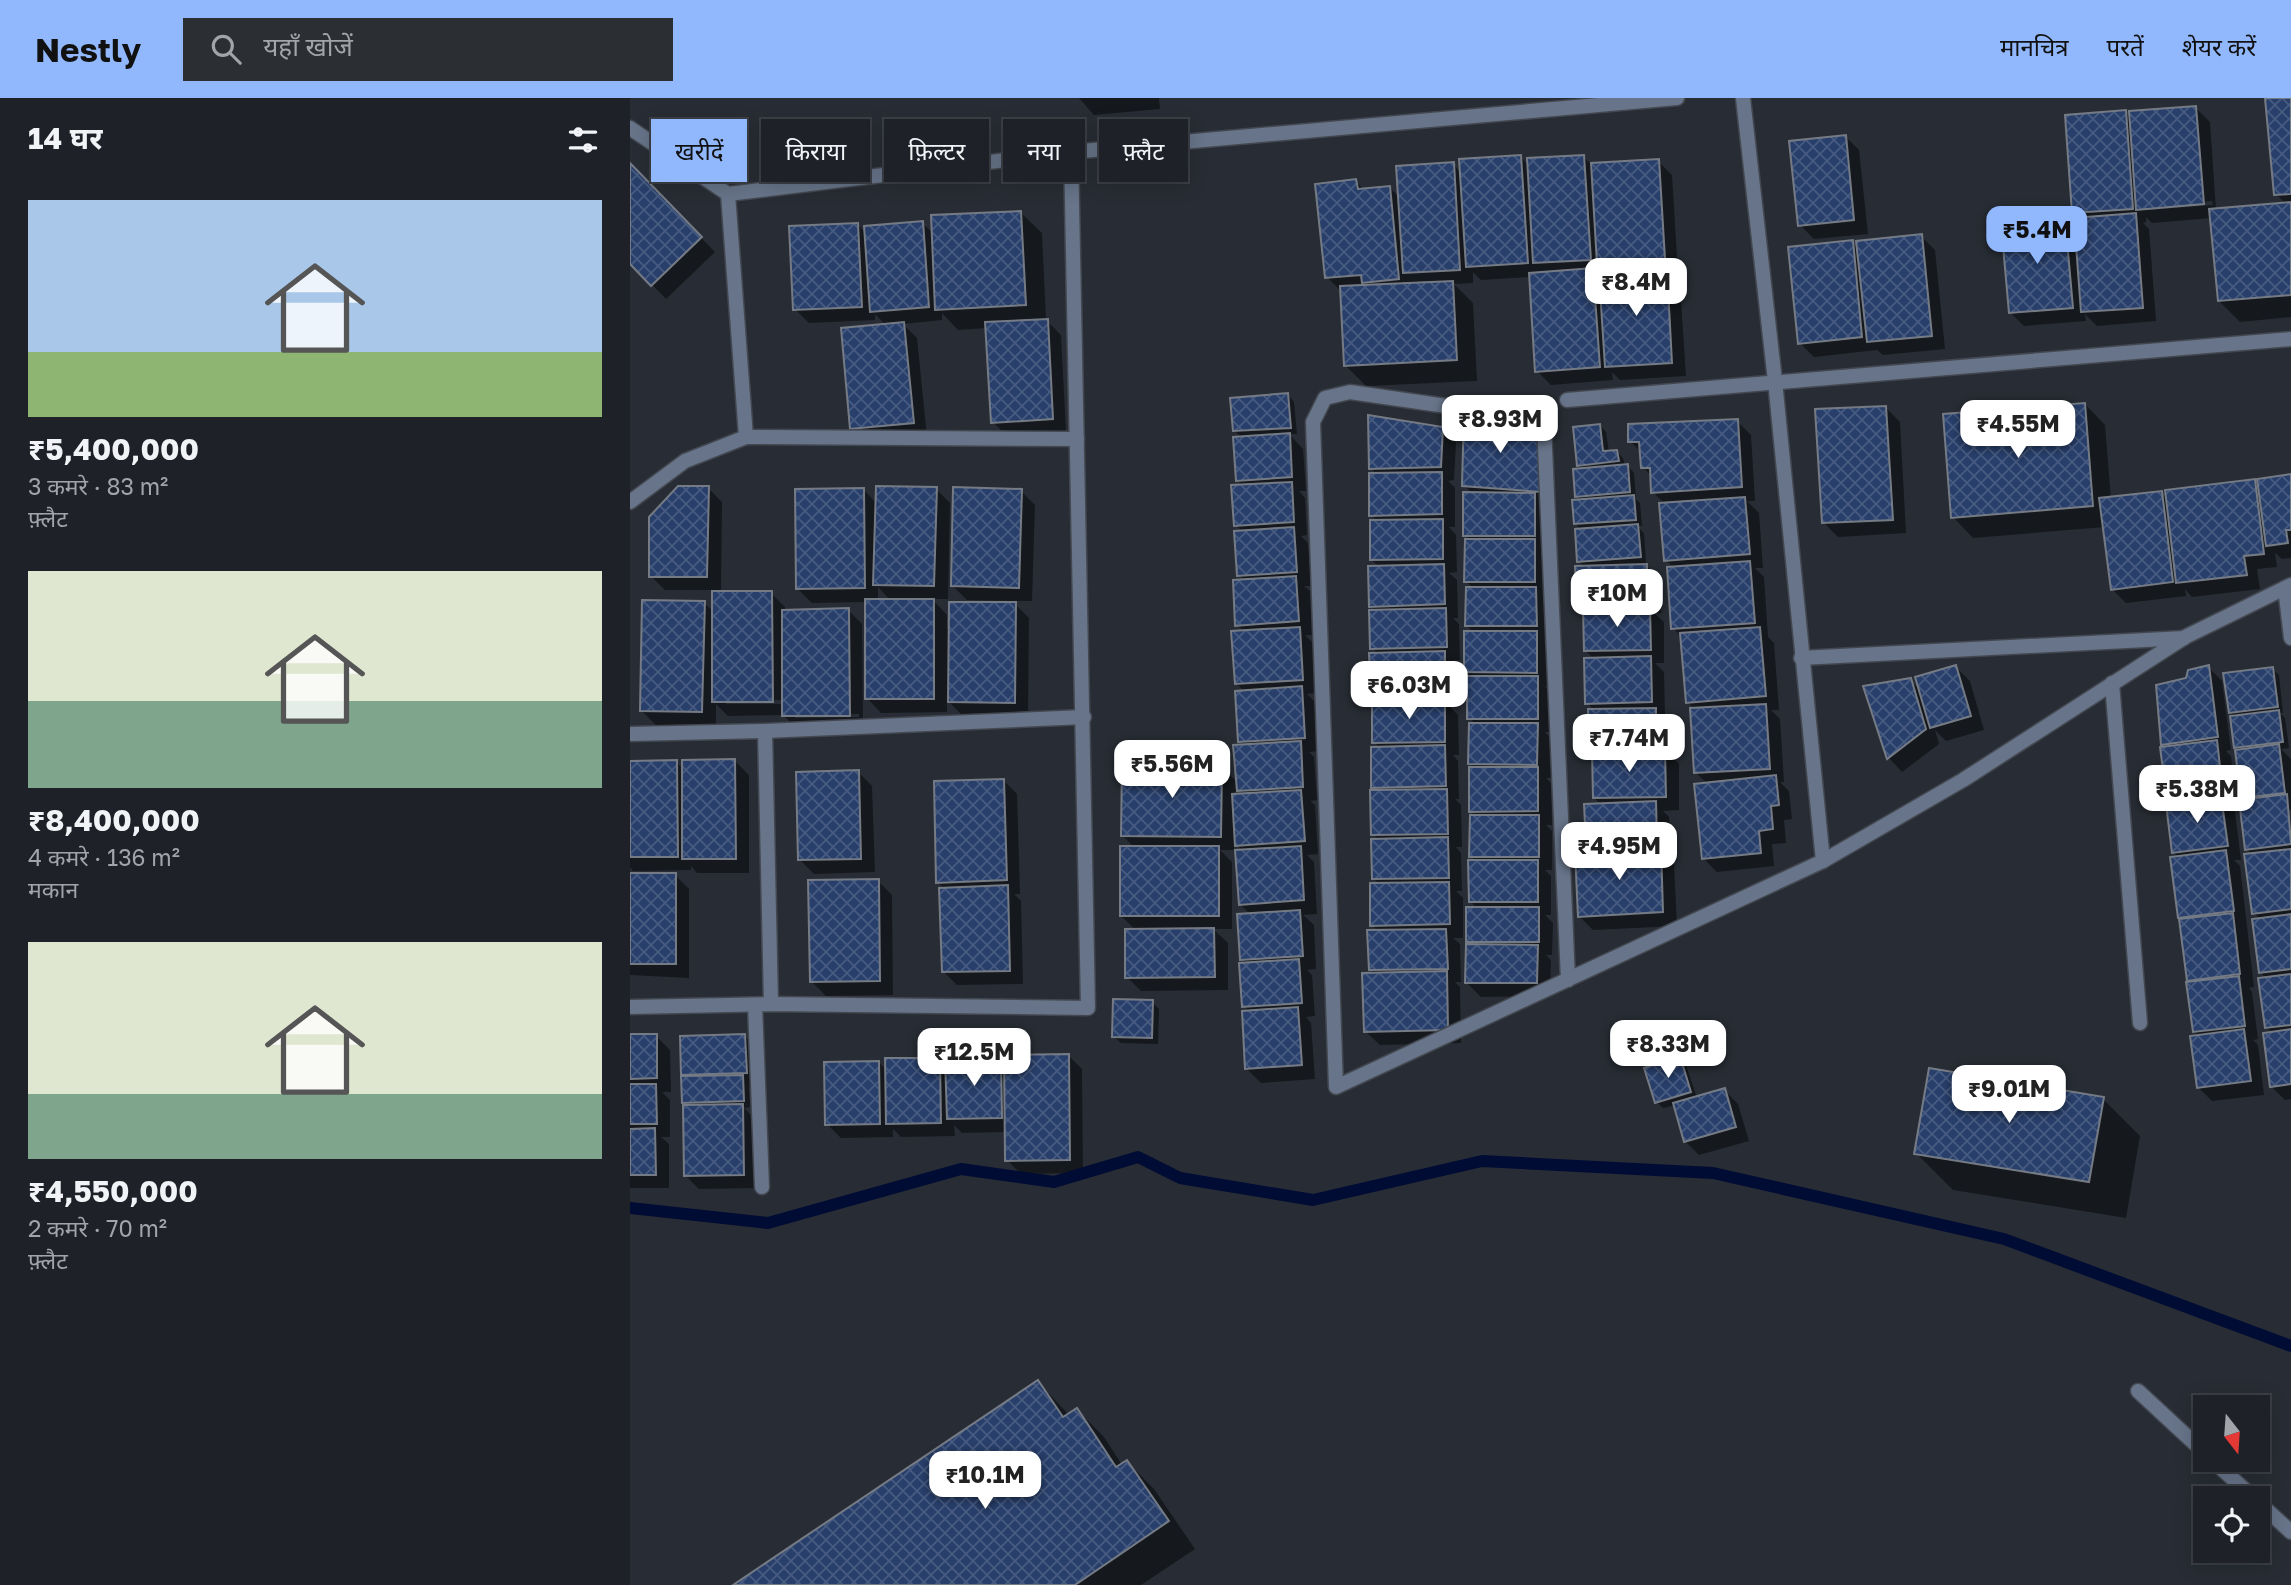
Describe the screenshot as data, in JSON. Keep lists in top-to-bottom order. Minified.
{"north":"bottom","page":{"header":"Nestly","search":"यहाँ खोजें","nav":["मानचित्र","परतें","शेयर करें"],"heading":"14 घर","chip":["खरीदें","किराया","फ़िल्टर","नया","फ़्लैट"],"list":[{"name":"₹5,400,000","note":"3 कमरे · 83 m² · फ़्लैट"},{"name":"₹8,400,000","note":"4 कमरे · 136 m² · मकान"},{"name":"₹4,550,000","note":"2 कमरे · 70 m² · फ़्लैट"}],"price":["₹5.4M","₹8.4M","₹8.93M","₹4.55M","₹10M","₹6.03M","₹7.74M","₹5.56M","₹5.38M","₹4.95M","₹8.33M","₹12.5M","₹9.01M","₹10.1M"]}}
